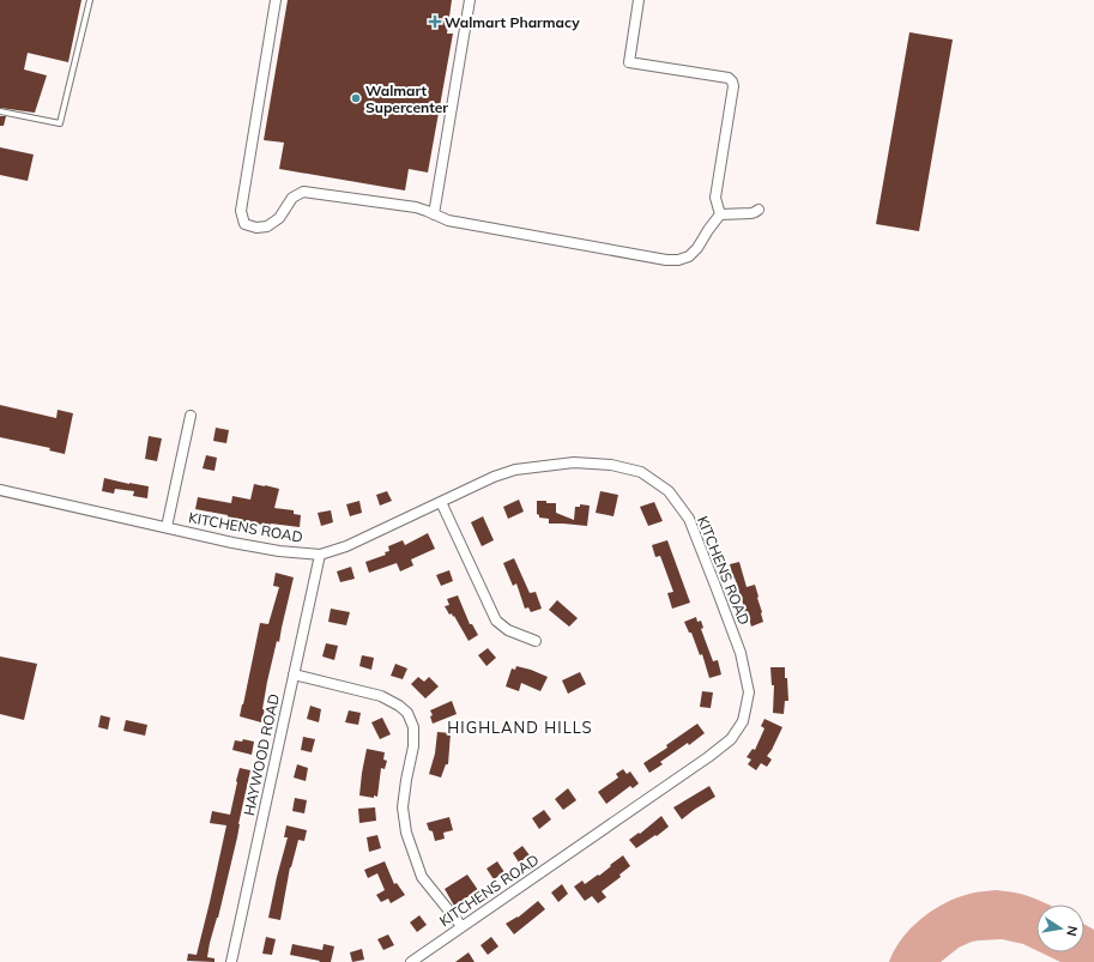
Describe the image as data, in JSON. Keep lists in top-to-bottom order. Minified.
{"streets":{"street":["KITCHENS ROAD","HAYWOOD ROAD"]},"crossings":[["KITCHENS ROAD","HAYWOOD ROAD"]],"districts":["HIGHLAND HILLS"],"places":{"health":["Walmart Pharmacy"],"other":["Walmart Supercenter"]},"north":"right"}
